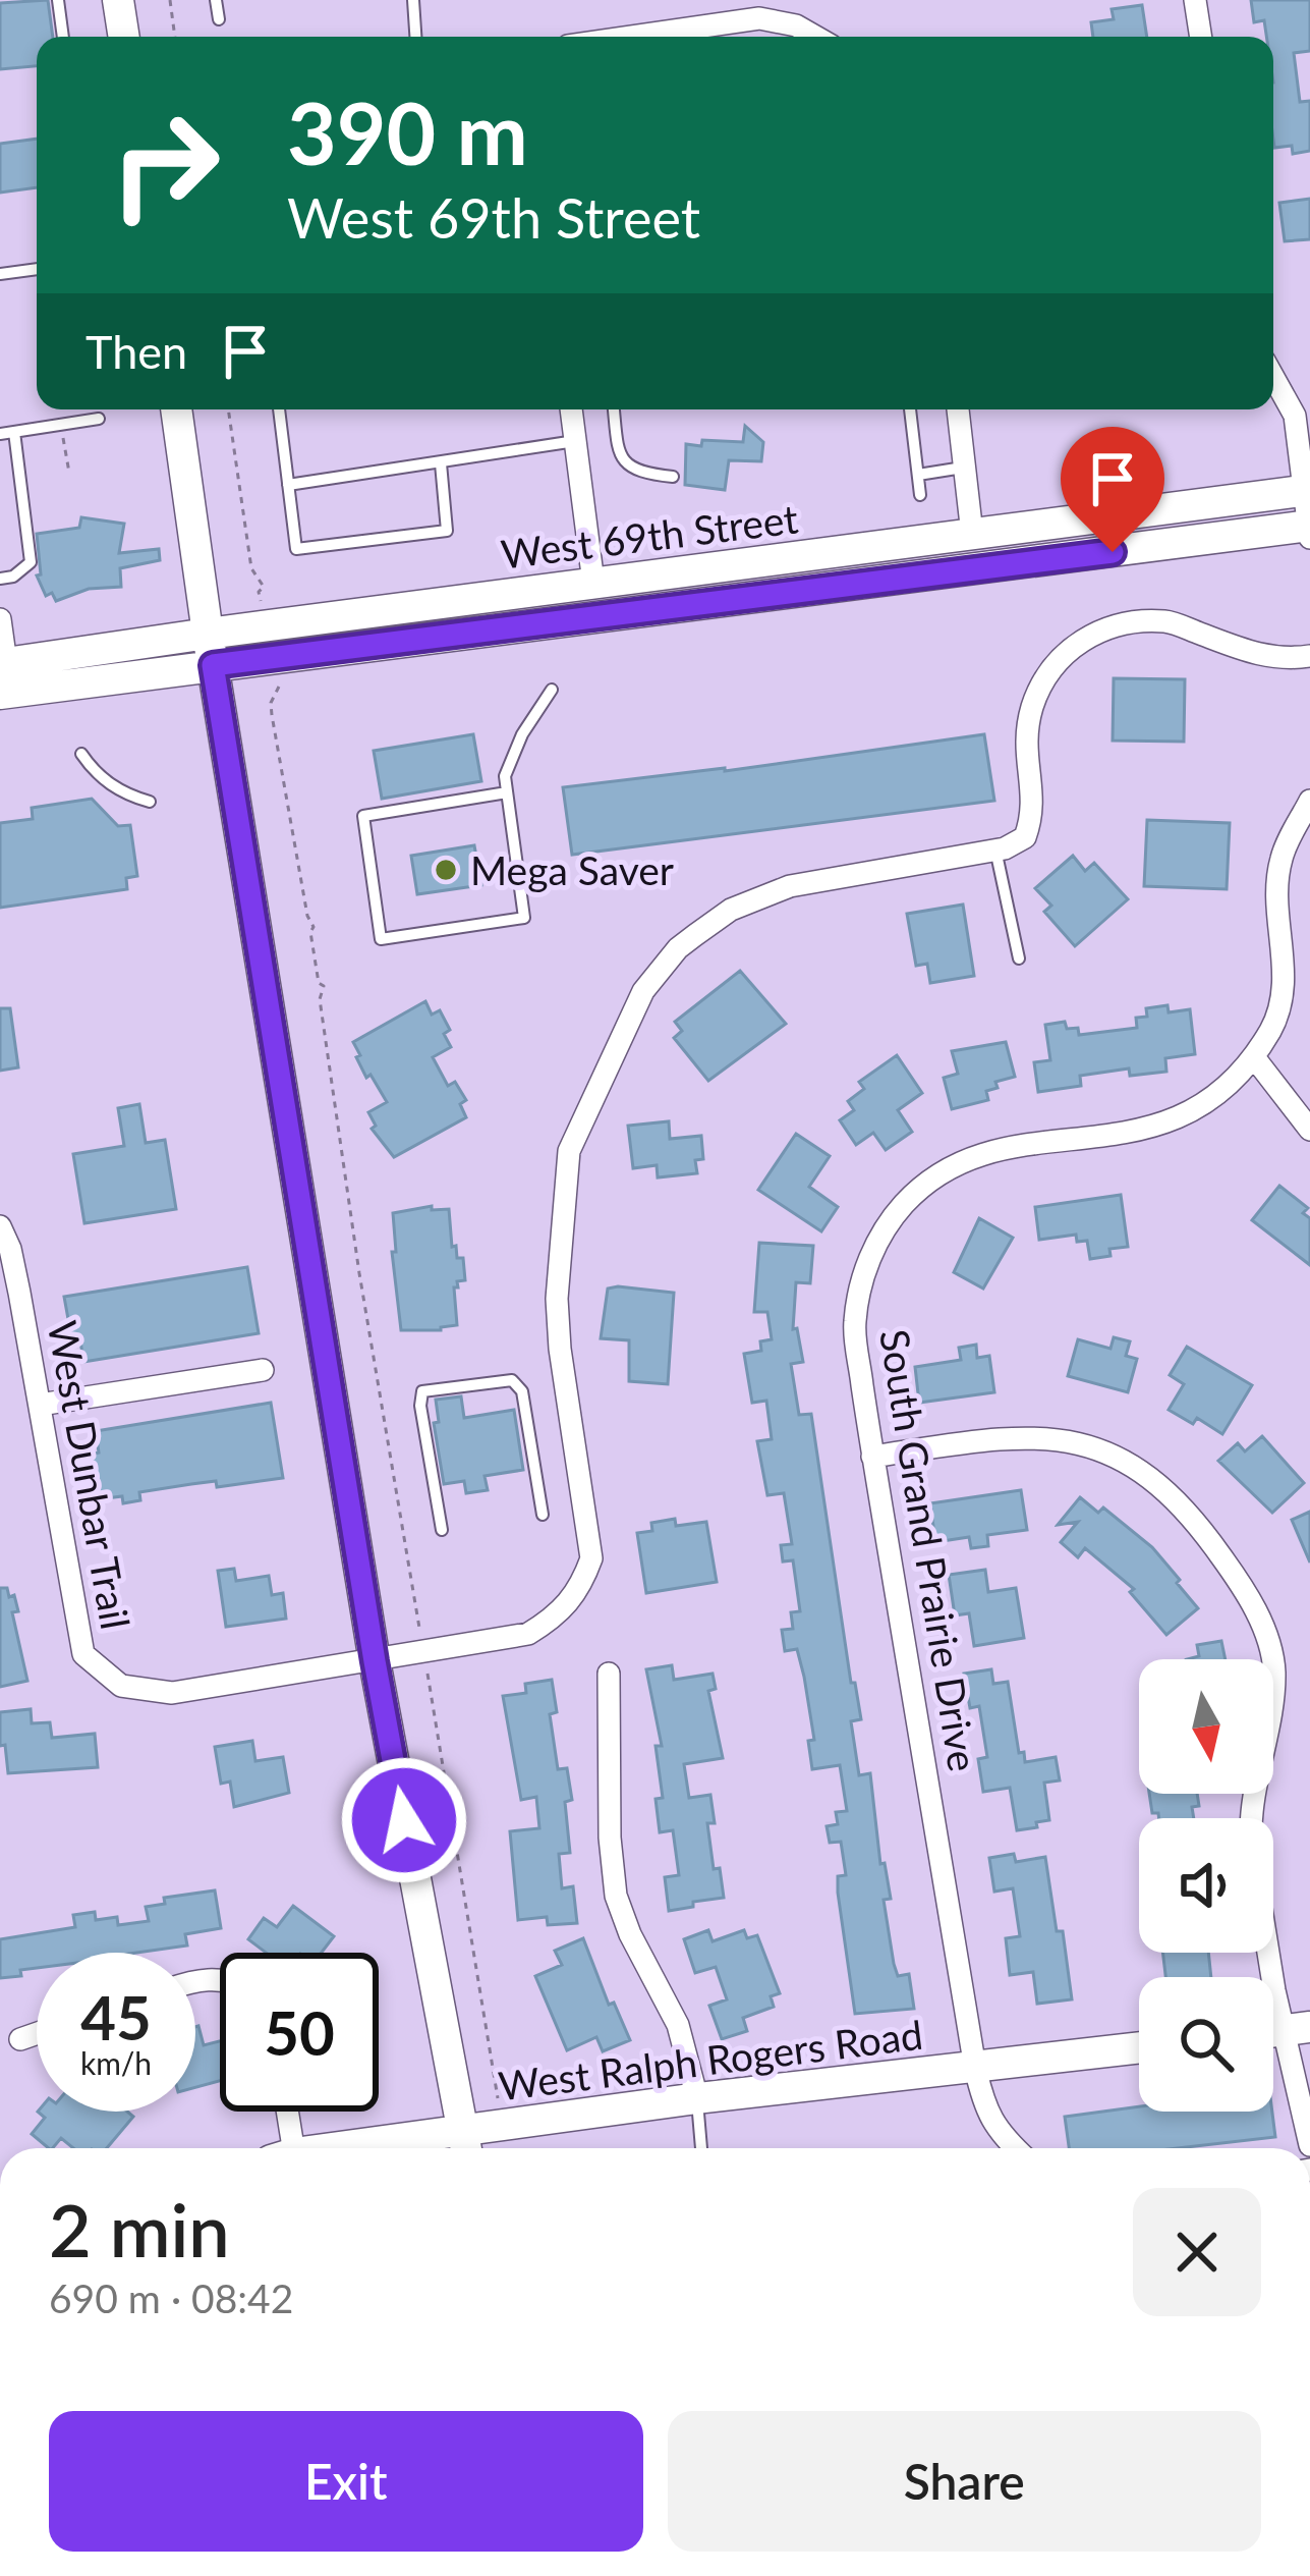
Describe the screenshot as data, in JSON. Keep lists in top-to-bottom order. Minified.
{"streets":{"main road":["West 69th Street","West Ralph Rogers Road"],"street":["West Dunbar Trail","South Grand Prairie Drive"]},"crossings":[["South Grand Prairie Drive","West Ralph Rogers Road"]],"places":["Mega Saver"],"north":"bottom","page":{"turn":["390 m","West 69th Street"],"then":"Then","speed":"45 km/h","limit":"50","heading":["2 min","690 m · 08:42"],"buttons":["Exit","Share"]}}
